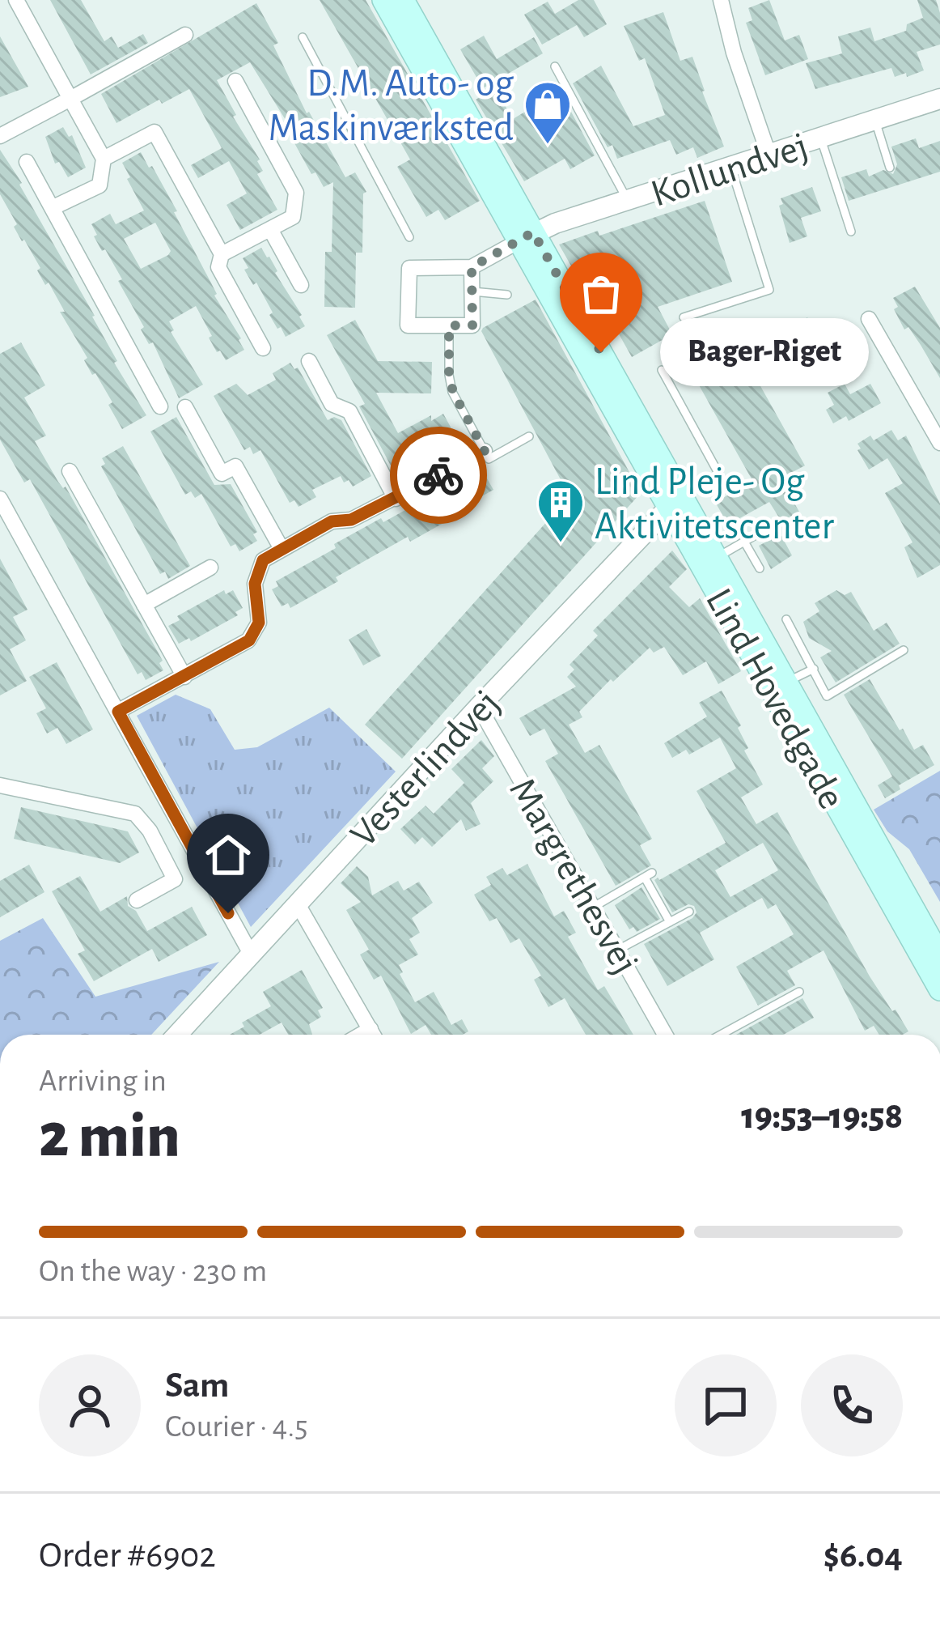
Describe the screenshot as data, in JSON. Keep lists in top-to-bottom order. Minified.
{"streets":{"main road":["Lind Hovedgade"],"street":["Kollundvej","Vesterlindvej","Margrethesvej"]},"crossings":[["Kollundvej","Lind Hovedgade"],["Lind Hovedgade","Vesterlindvej"],["Vesterlindvej","Margrethesvej"]],"places":{"shop":["D.M. Auto- og Maskinværksted"],"other":["Bager-Riget"],"building":["Lind Pleje- Og Aktivitetscenter"]},"page":{"bubble":"Bager-Riget","heading":["2 min","Arriving in","19:53–19:58"],"panel":["Sam","Courier · 4.5","Order #6902","$6.04"],"bar":"On the way · 230 m"}}
